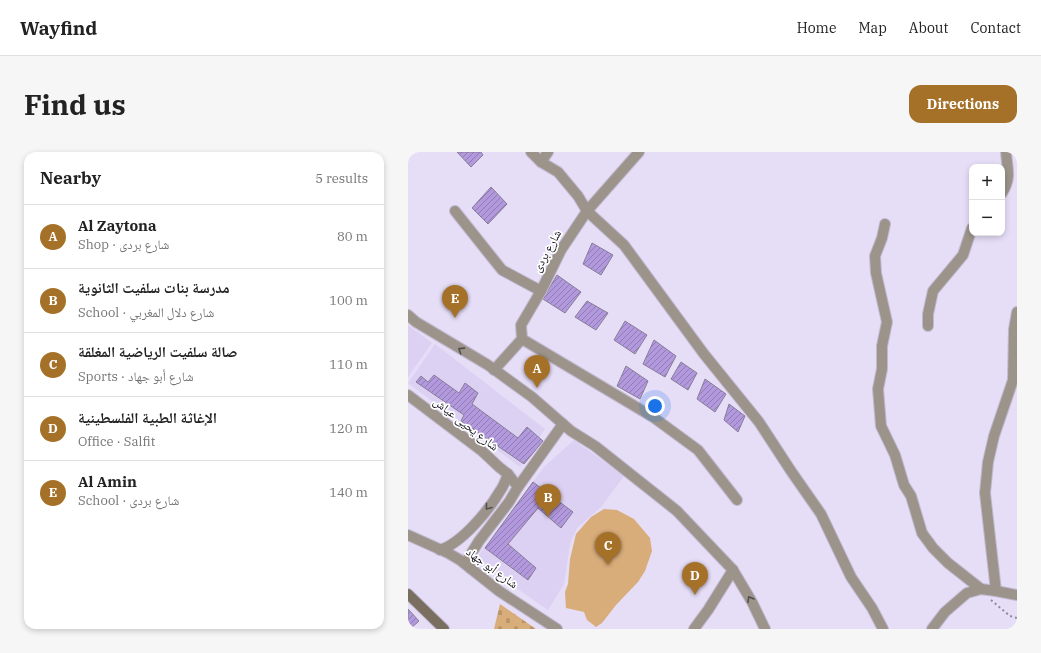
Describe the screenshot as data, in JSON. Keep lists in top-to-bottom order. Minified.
{"streets":{"street":["شارع بردى","شارع يحيى عياش","شارع أبو جهاد"]},"page":{"header":"Wayfind","nav":["Home","Map","About","Contact"],"buttons":"Directions","title":"Find us","heading":["Nearby","5 results"],"map_buttons":["+","−"],"list":[{"mark":"A","name":"Al Zaytona","note":"Shop · شارع بردى","value":"80 m"},{"mark":"B","name":"مدرسة بنات سلفيت الثانوية","note":"School · شارع دلال المغربي","value":"100 m"},{"mark":"C","name":"صالة سلفيت الرياضية المغلقة","note":"Sports · شارع أبو جهاد","value":"110 m"},{"mark":"D","name":"الإغاثة الطبية الفلسطينية","note":"Office · Salfit","value":"120 m"},{"mark":"E","name":"Al Amin","note":"School · شارع بردى","value":"140 m"}],"pins":["E","A","B","C","D"]}}
